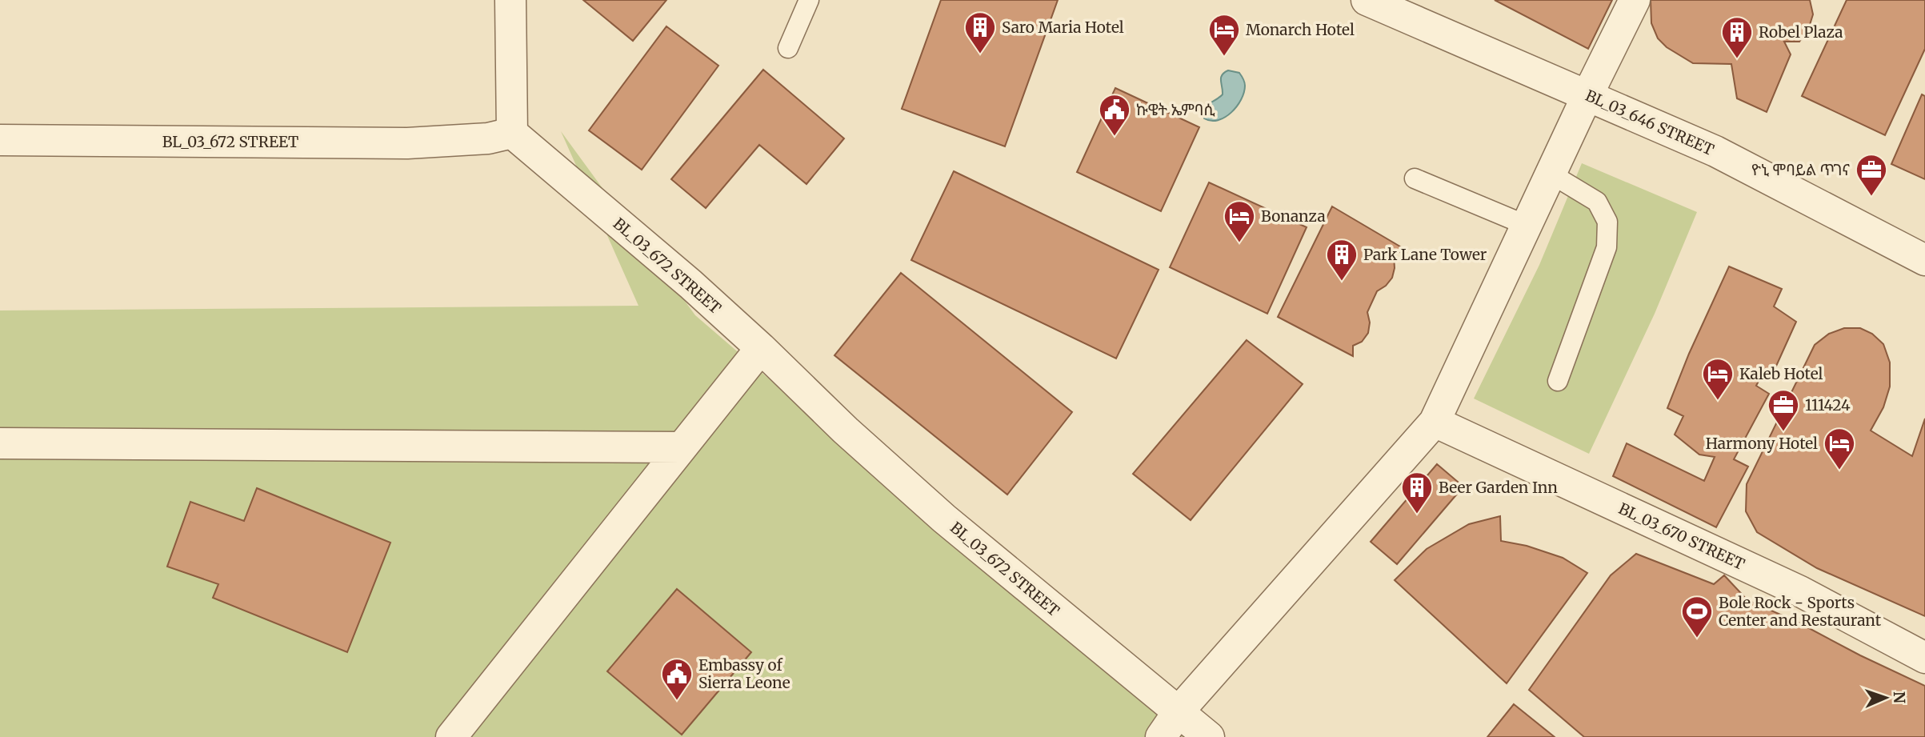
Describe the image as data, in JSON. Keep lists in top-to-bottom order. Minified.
{"streets":{"street":["BL_03_646 STREET","BL_03_672 STREET","BL_03_670 STREET"]},"places":{"building":["Saro Maria Hotel","Robel Plaza","Park Lane Tower","Beer Garden Inn"],"hotel":["Monarch Hotel","Bonanza","Kaleb Hotel","Harmony Hotel"],"public building":["ኩዌት ኤምባሲ","Embassy of Sierra Leone"],"office":["ዮኒ ሞባይል ጥገና","111424"],"sports":["Bole Rock - Sports Center and Restaurant"]},"north":"right"}
